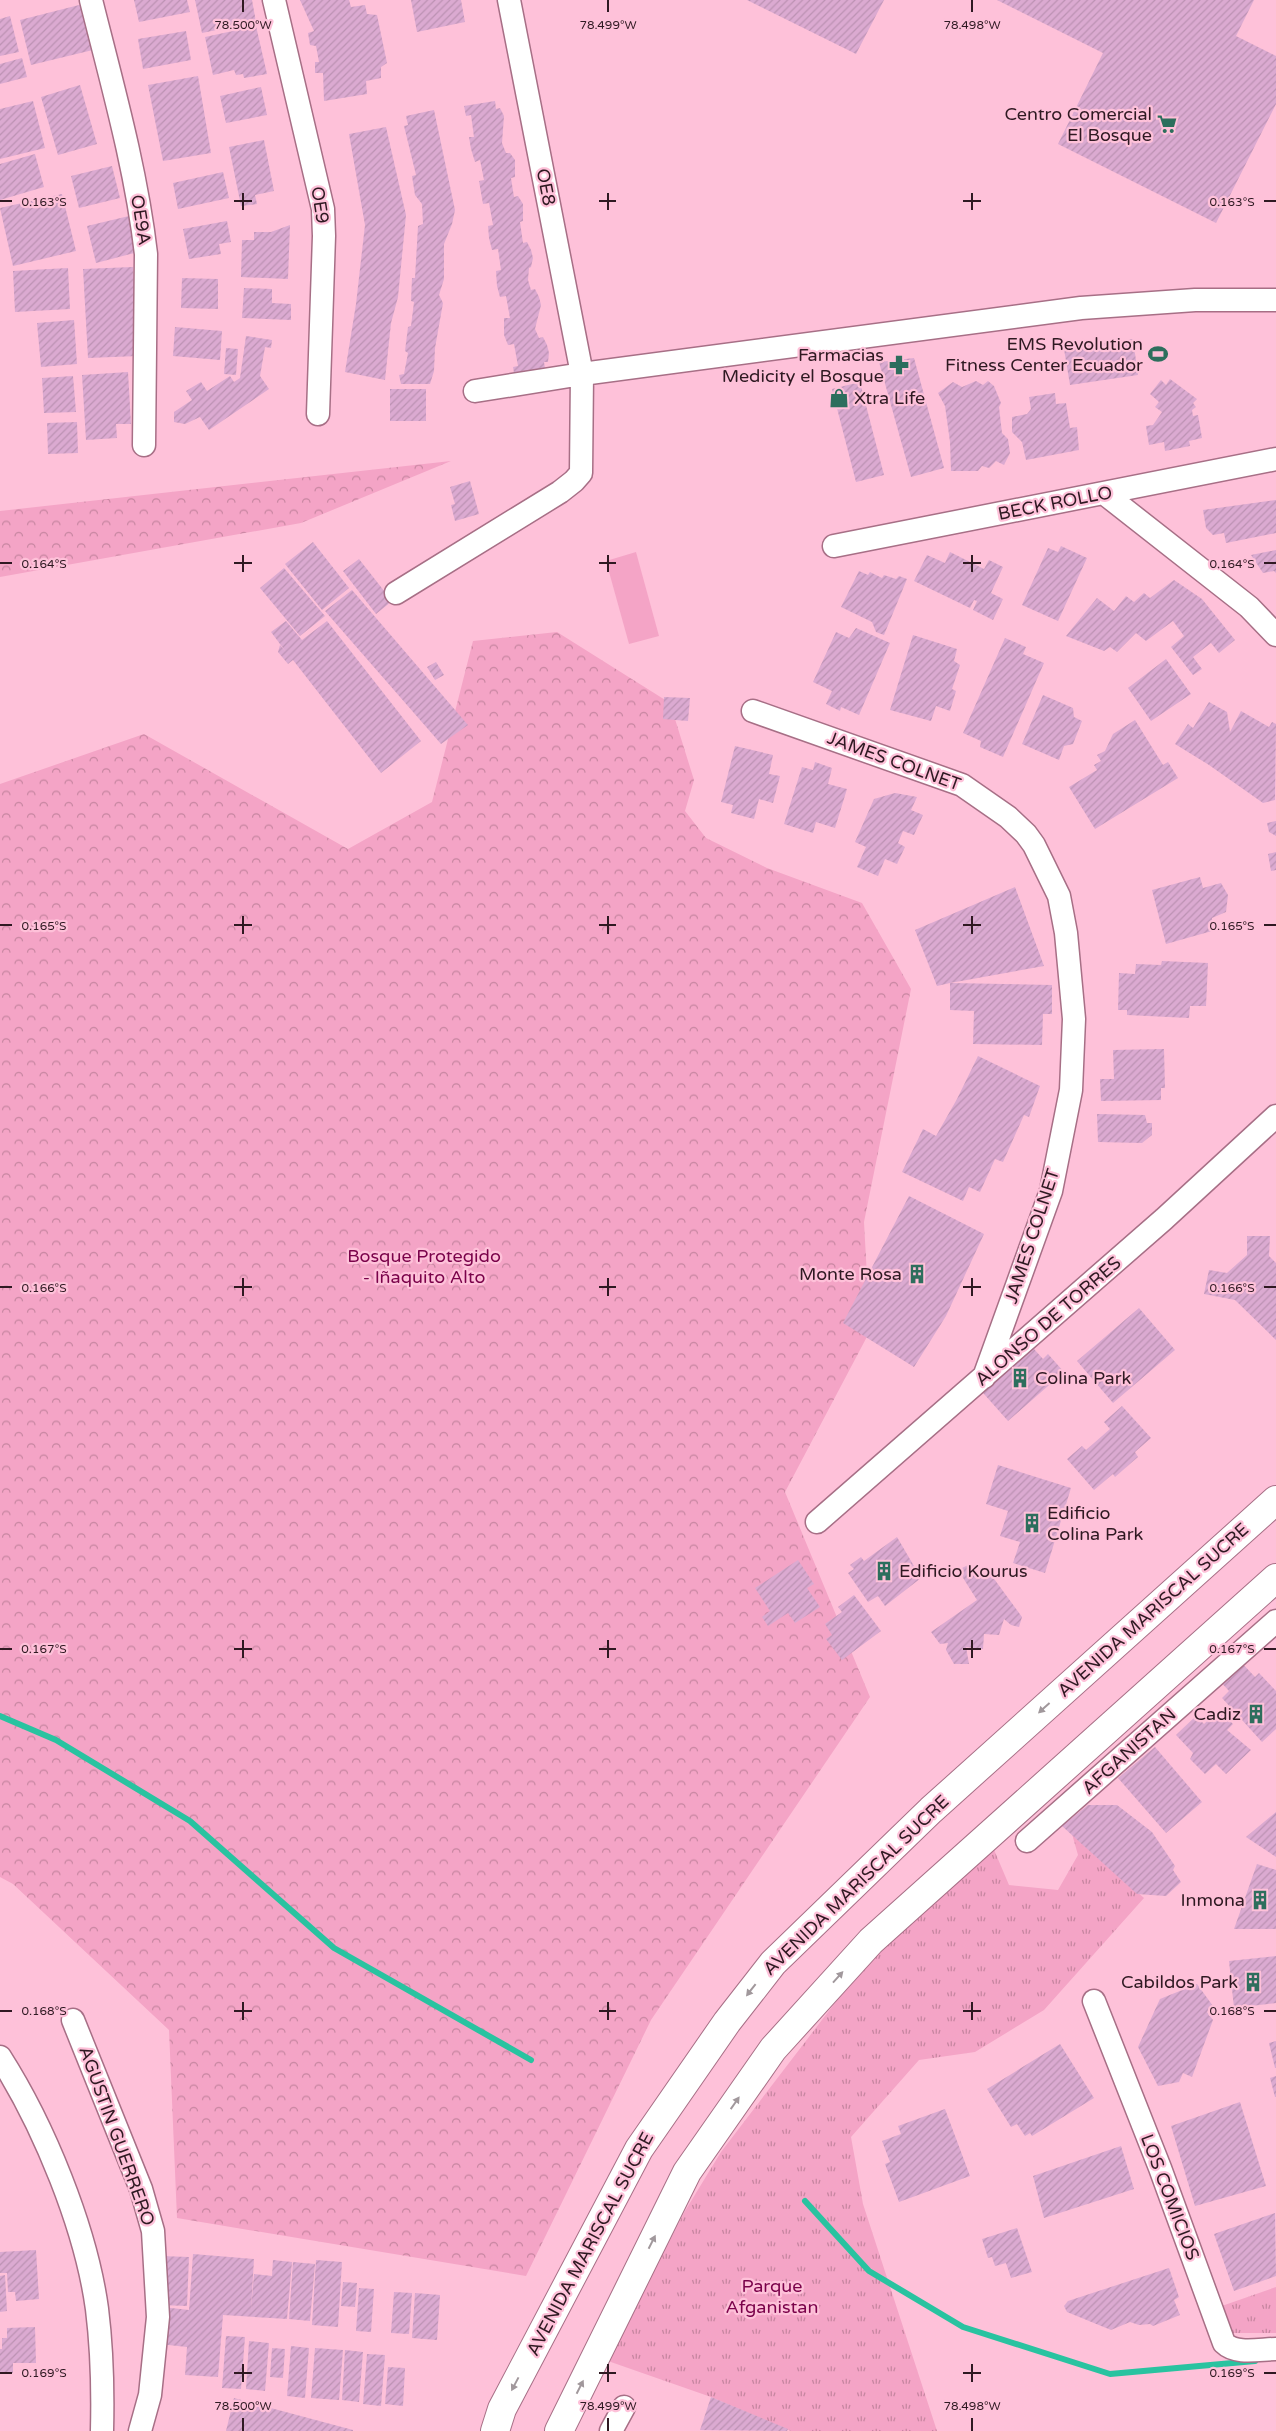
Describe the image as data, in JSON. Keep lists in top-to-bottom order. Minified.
{"streets":{"main road":["AVENIDA MARISCAL SUCRE"],"street":["OE8","OE9","OE9A","BECK ROLLO","JAMES COLNET","ALONSO DE TORRES","AFGANISTAN","AGUSTIN GUERRERO","LOS COMICIOS"]},"crossings":[["JAMES COLNET","ALONSO DE TORRES"]],"parks":["Bosque Protegido - Iñaquito Alto","Parque Afganistan"],"places":{"supermarket":["Centro Comercial El Bosque"],"sports":["EMS Revolution Fitness Center Ecuador"],"pharmacy":["Farmacias Medicity el Bosque"],"shop":["Xtra Life"],"building":["Monte Rosa","Colina Park","Edificio Colina Park","Edificio Kourus","Cadiz","Inmona","Cabildos Park"]},"coordinates":["78.500°W","78.499°W","78.498°W","0.163°S","0.164°S","0.165°S","0.166°S","0.167°S","0.168°S","0.169°S"]}
